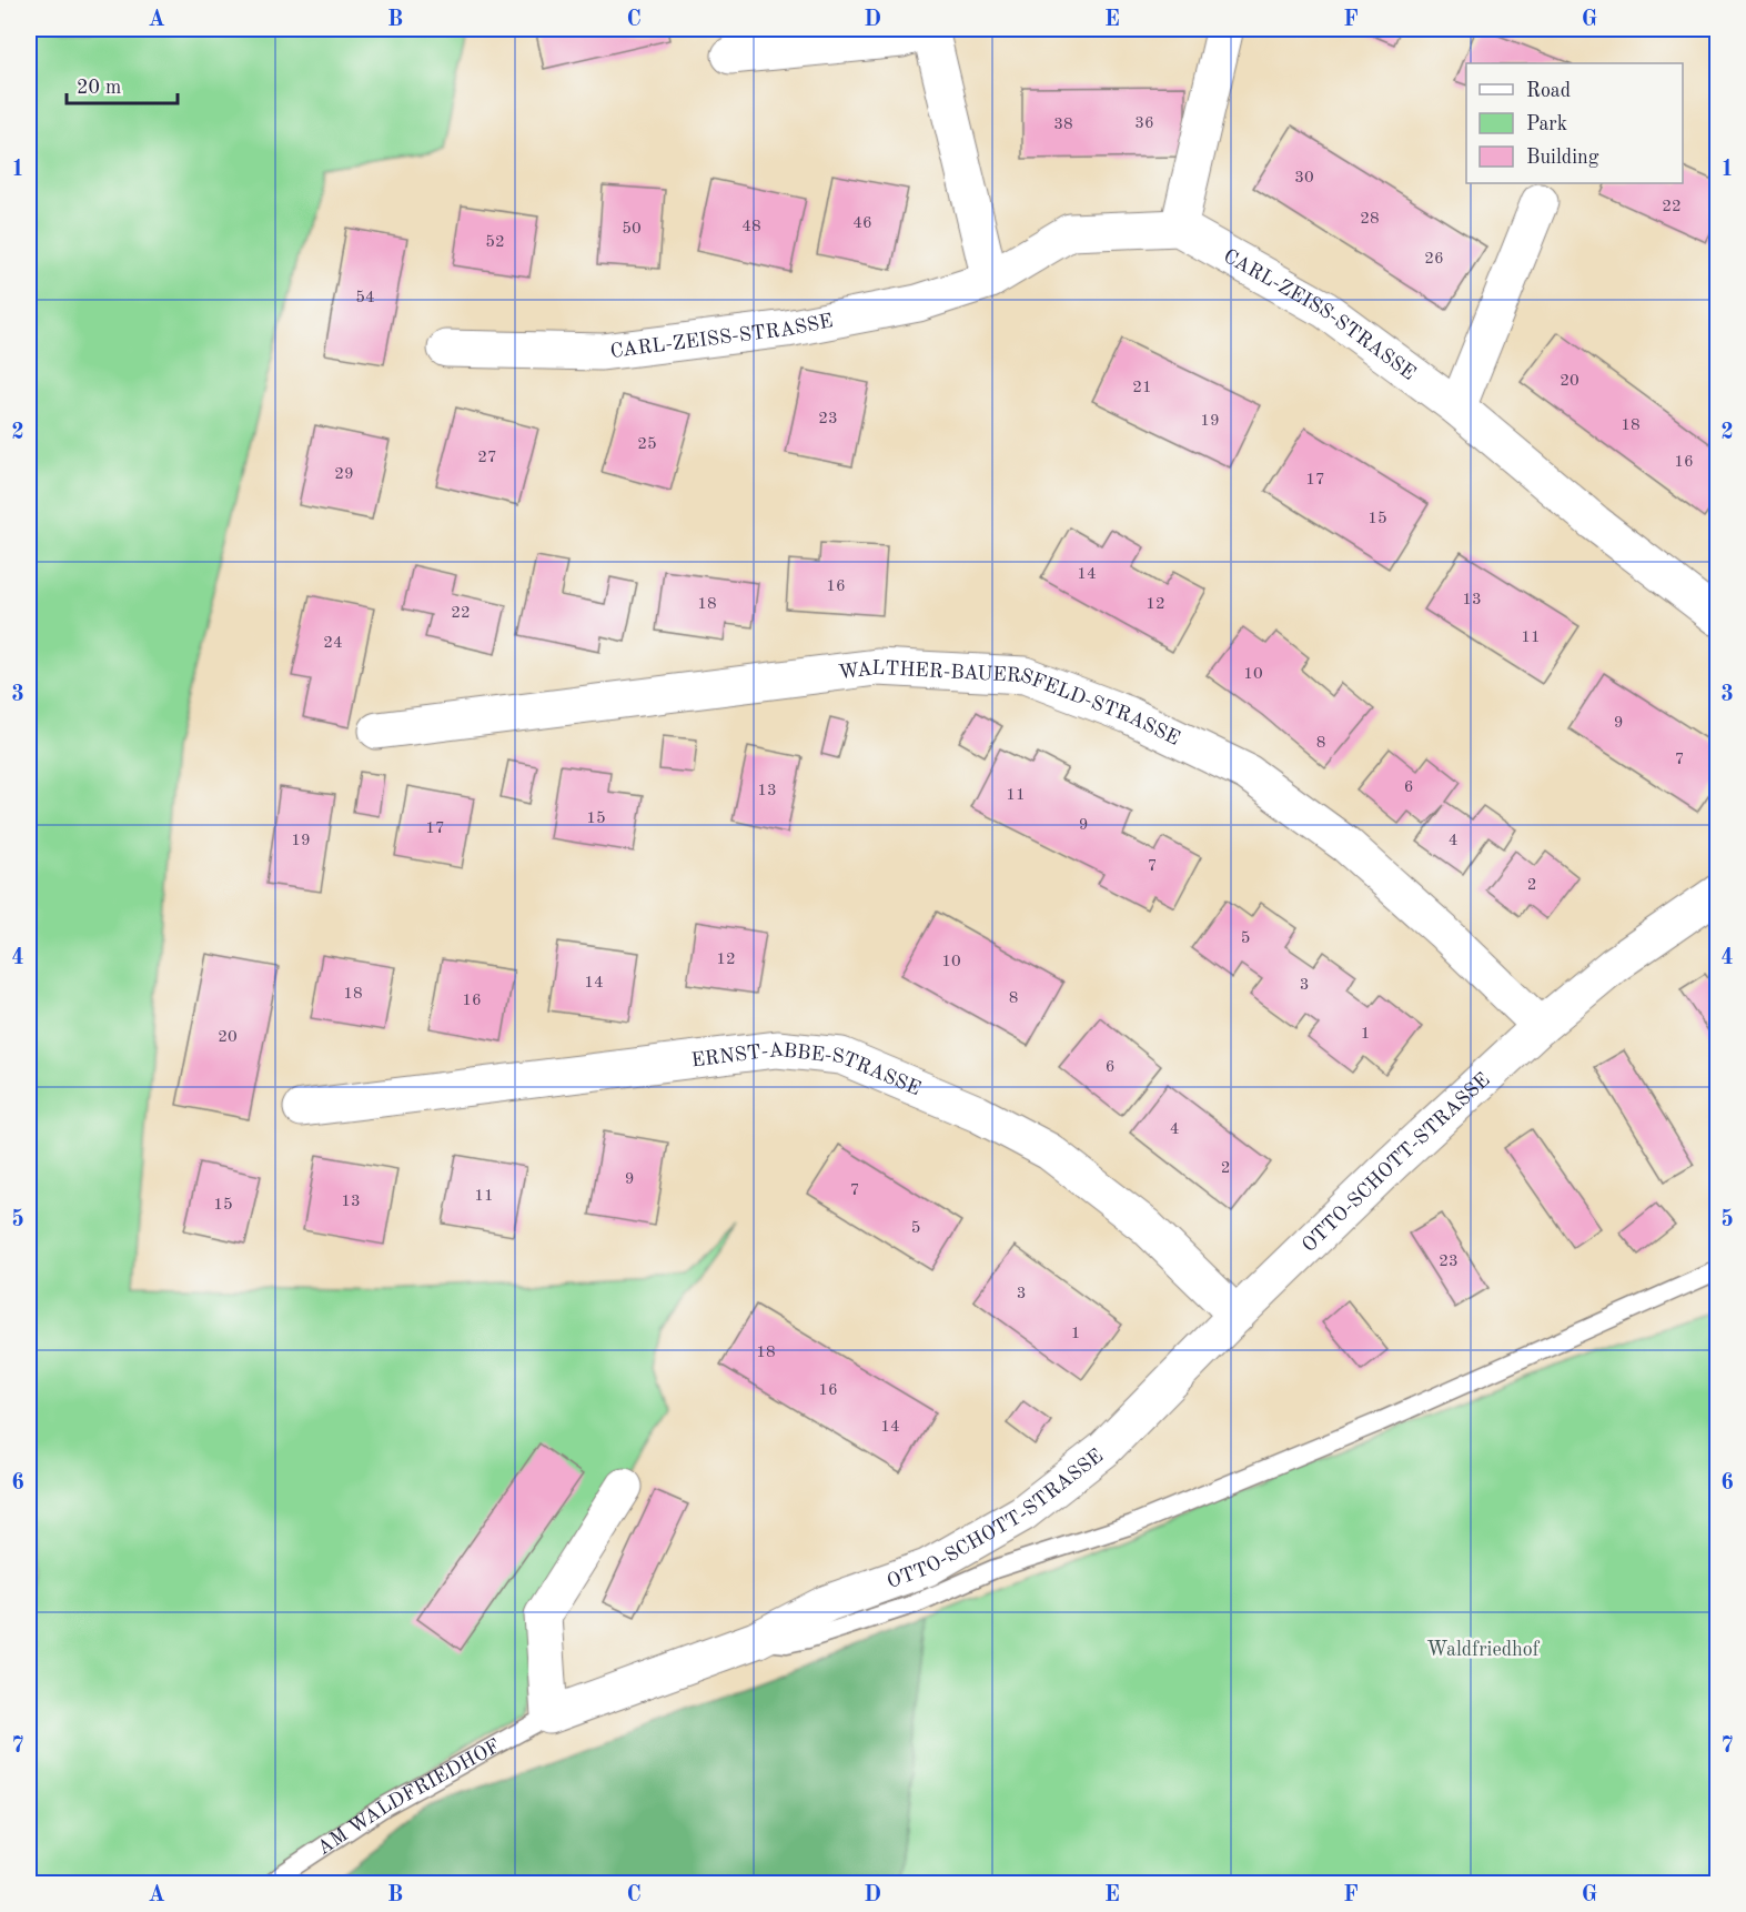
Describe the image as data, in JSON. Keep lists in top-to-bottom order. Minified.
{"streets":{"street":["CARL-ZEISS-STRASSE","WALTHER-BAUERSFELD-STRASSE","ERNST-ABBE-STRASSE","OTTO-SCHOTT-STRASSE"],"lane":["AM WALDFRIEDHOF"]},"crossings":[["WALTHER-BAUERSFELD-STRASSE","OTTO-SCHOTT-STRASSE"],["ERNST-ABBE-STRASSE","OTTO-SCHOTT-STRASSE"],["OTTO-SCHOTT-STRASSE","AM WALDFRIEDHOF"]],"parks":["Waldfriedhof"],"house_numbers":["36","38","30","22","28","46","48","50","52","26","54","20","21","23","19","18","25","27","16","29","17","15","14","16","13","18","12","22","11","24","10","9","8","7","6","13","11","15","9","17","19","4","7","2","5","12","10","14","3","18","8","16","1","20","6","4","2","9","7","11","13","15","5","23","3","1","18","16","14"],"legend":["Road","Park","Building"],"scale_bar":"20 m","grid":{"columns":["A","B","C","D","E","F","G"],"rows":["1","2","3","4","5","6","7"]}}
